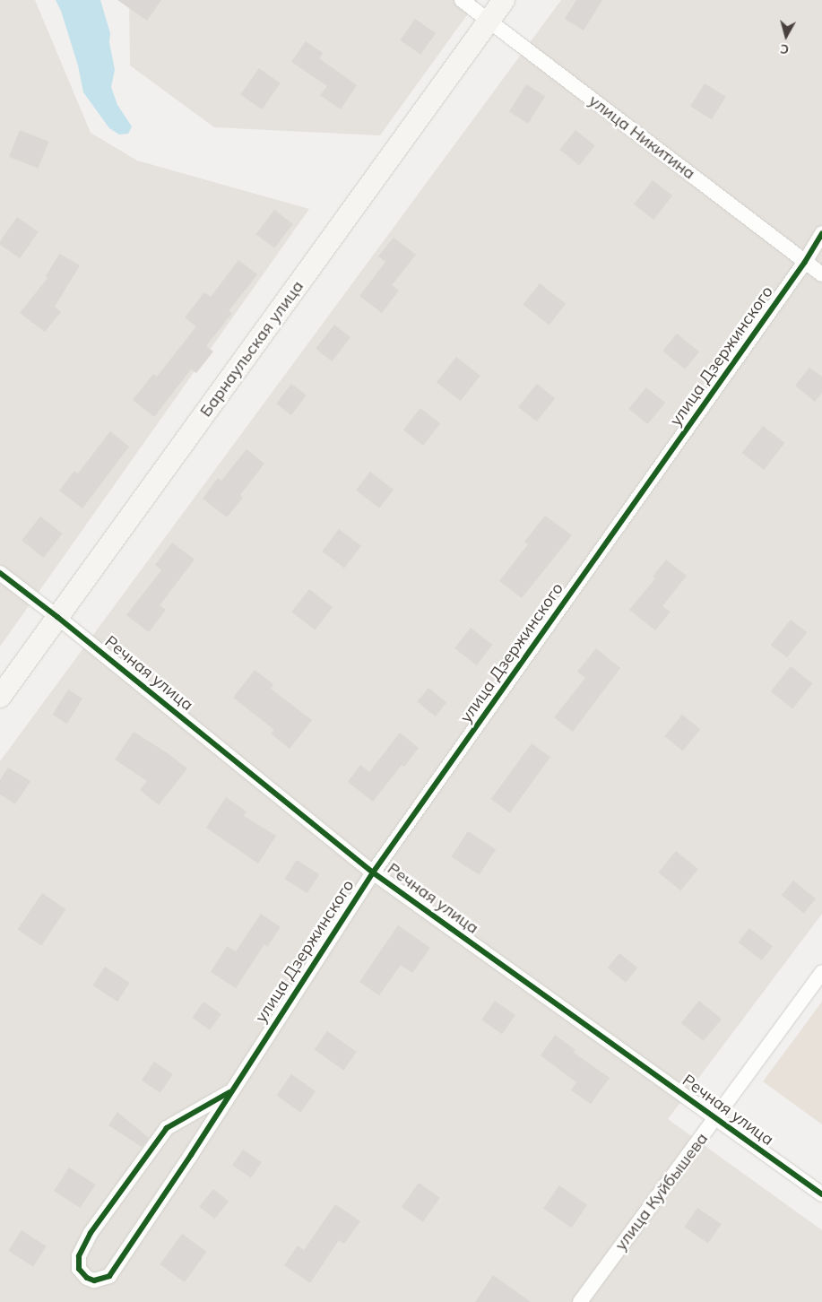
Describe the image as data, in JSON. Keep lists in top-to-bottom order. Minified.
{"streets":{"street":["улица Никитина","Барнаульская улица","улица Дзержинского","Речная улица","улица Куйбышева"]},"crossings":[["улица Никитина","Барнаульская улица"],["улица Никитина","улица Дзержинского"],["Барнаульская улица","Речная улица"],["улица Дзержинского","Речная улица"],["Речная улица","улица Куйбышева"]],"north":"bottom"}
